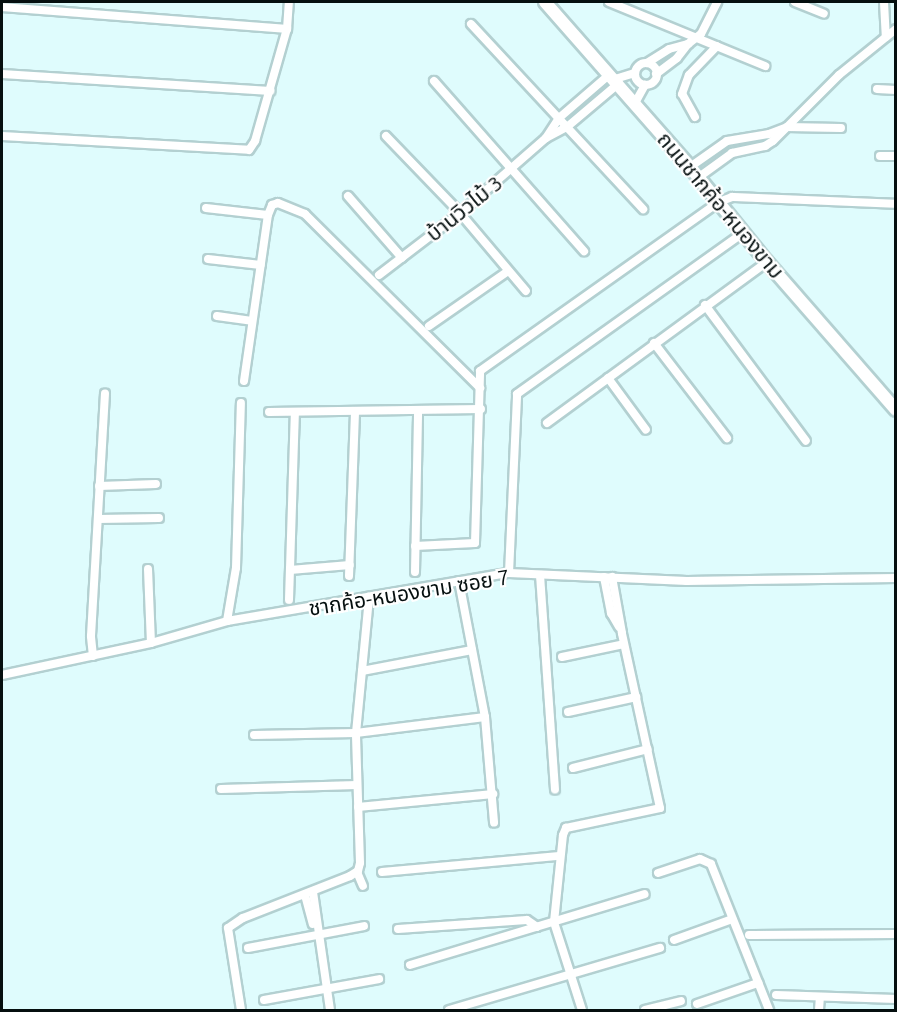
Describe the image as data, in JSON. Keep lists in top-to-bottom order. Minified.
{"streets":{"street":["ถนนชากค้อ-หนองขาม","บ้านวิวไม้ 3","ชากค้อ-หนองขาม ซอย 7"]},"crossings":[["ถนนชากค้อ-หนองขาม","บ้านวิวไม้ 3"]]}
